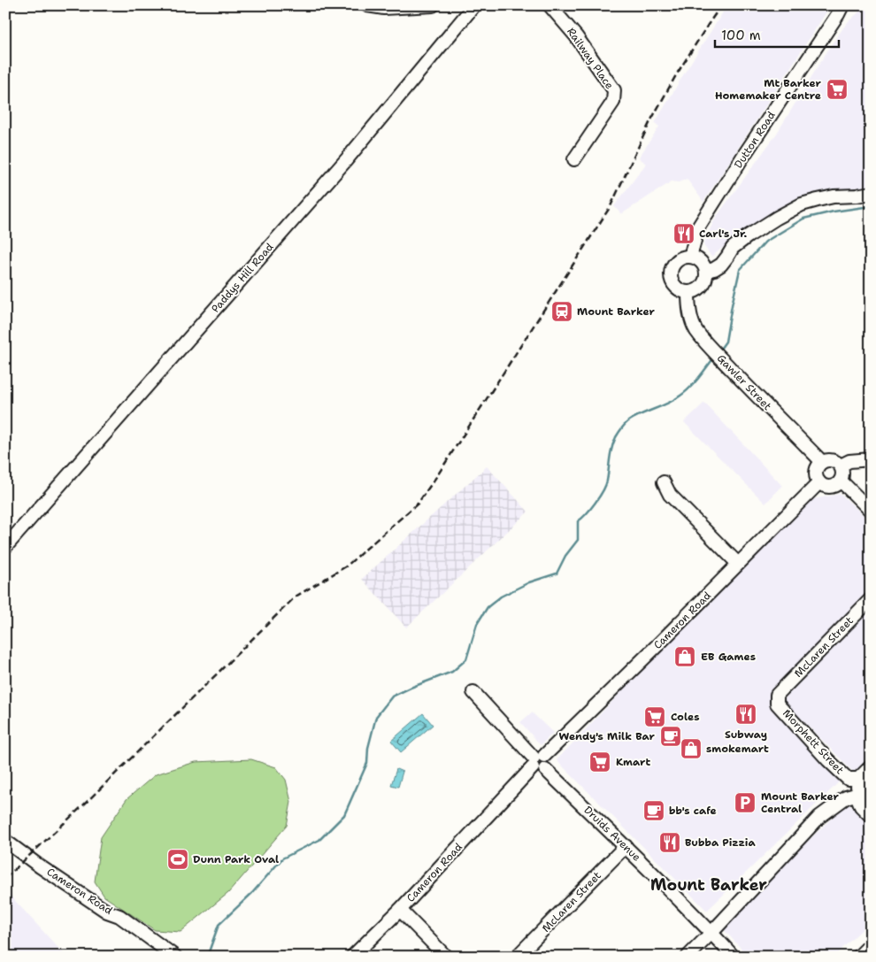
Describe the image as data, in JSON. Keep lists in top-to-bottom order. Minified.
{"streets":{"street":["Railway Place","Dutton Road","Paddys Hill Road","Gawler Street","Cameron Road","McLaren Street","Morphett Street","Druids Avenue"]},"crossings":[["Dutton Road","Gawler Street"],["Gawler Street","Cameron Road"],["Cameron Road","Druids Avenue"],["McLaren Street","Morphett Street"],["McLaren Street","Druids Avenue"]],"districts":["Mount Barker"],"places":{"supermarket":["Mt Barker Homemaker Centre","Coles","Kmart"],"restaurant":["Carl's Jr.","Subway","Bubba Pizzia"],"station":["Mount Barker"],"shop":["EB Games","smokemart"],"cafe":["Wendy's Milk Bar","bb's cafe"],"parking":["Mount Barker Central"],"sports":["Dunn Park Oval"]},"scale_bar":"100 m"}
